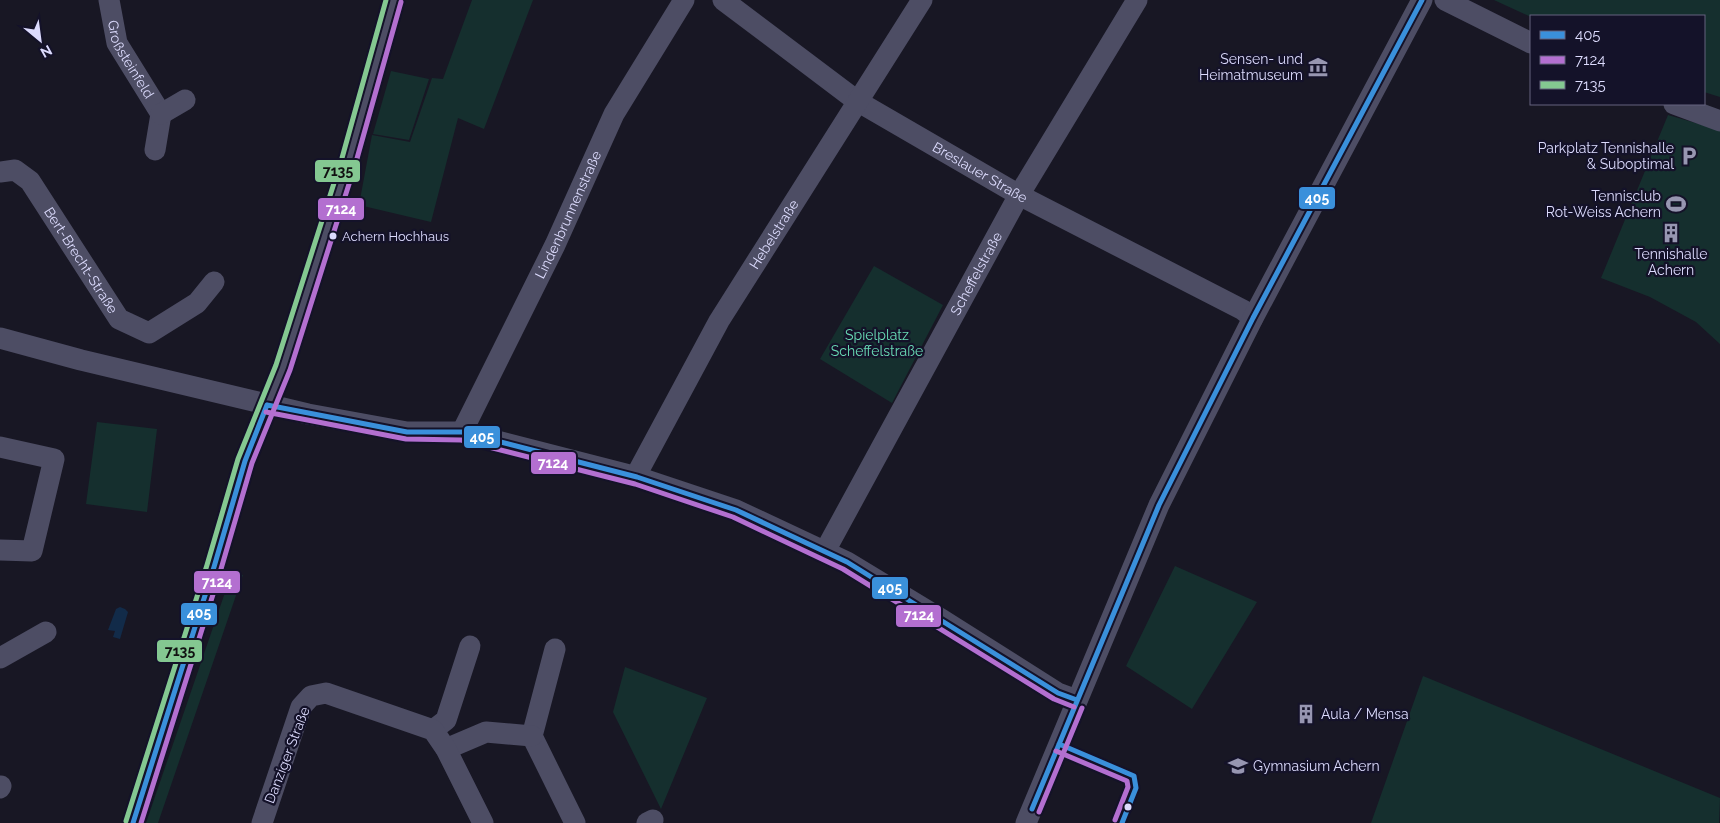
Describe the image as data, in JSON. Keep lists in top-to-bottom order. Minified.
{"streets":{"street":["Großsteinfeld","Breslauer Straße","Lindenbrunnenstraße","Hebelstraße","Bert-Brecht-Straße","Scheffelstraße","Danziger Straße"]},"crossings":[["Breslauer Straße","Hebelstraße"],["Breslauer Straße","Scheffelstraße"]],"parks":["Spielplatz Scheffelstraße"],"places":{"museum":["Sensen- und Heimatmuseum"],"parking":["Parkplatz Tennishalle & Suboptimal"],"sports":["Tennisclub Rot-Weiss Achern"],"building":["Tennishalle Achern","Aula / Mensa"],"other":["Achern Hochhaus"],"school or university":["Gymnasium Achern"]},"lines":["transit line 405","transit line 7135","transit line 7124"],"legend":["405","7124","7135"],"north":"bottom right"}
